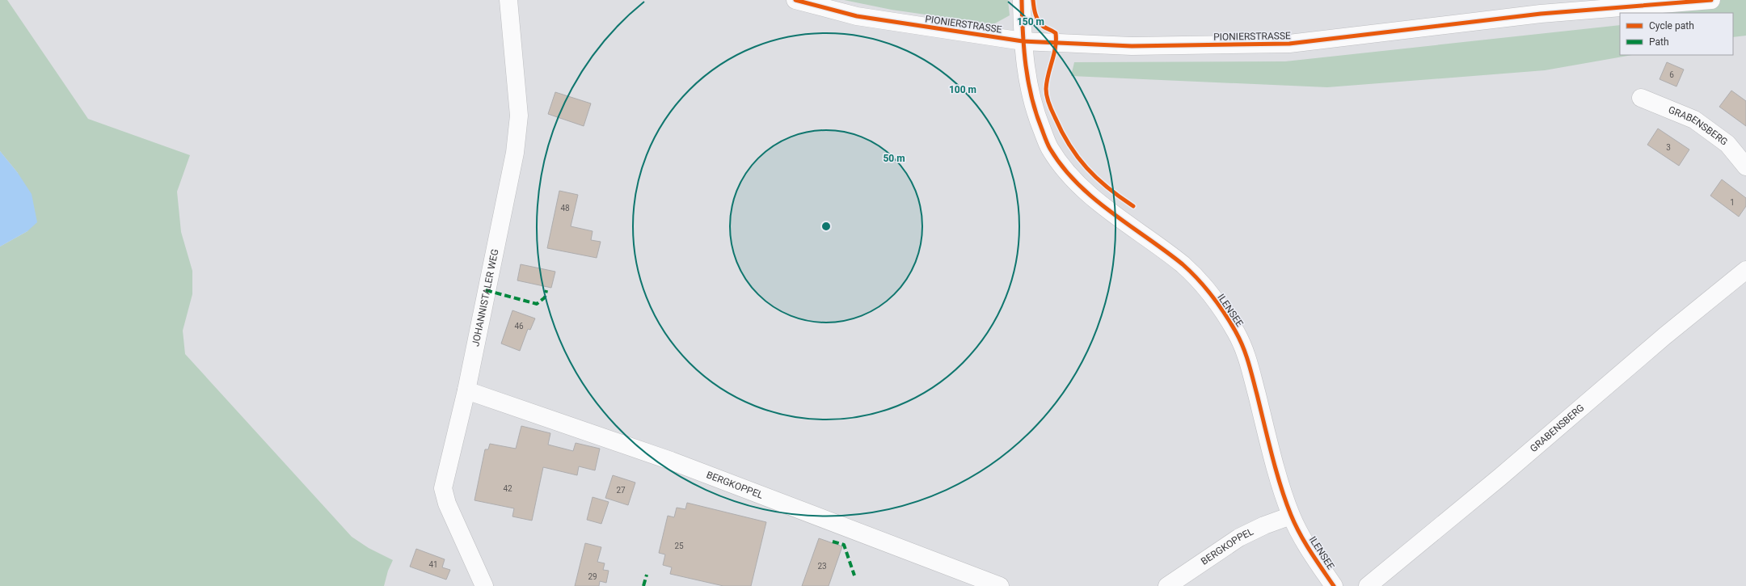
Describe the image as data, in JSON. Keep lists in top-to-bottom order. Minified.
{"streets":{"street":["PIONIERSTRASSE","GRABENSBERG","JOHANNISTALER WEG","ILENSEE","BERGKOPPEL"]},"crossings":[["PIONIERSTRASSE","ILENSEE"],["JOHANNISTALER WEG","BERGKOPPEL"],["ILENSEE","BERGKOPPEL"]],"house_numbers":["6","3","1","48","46","42","27","25","41","23","29"],"legend":["Cycle path","Path"],"rings":["150 m","100 m","50 m"]}
